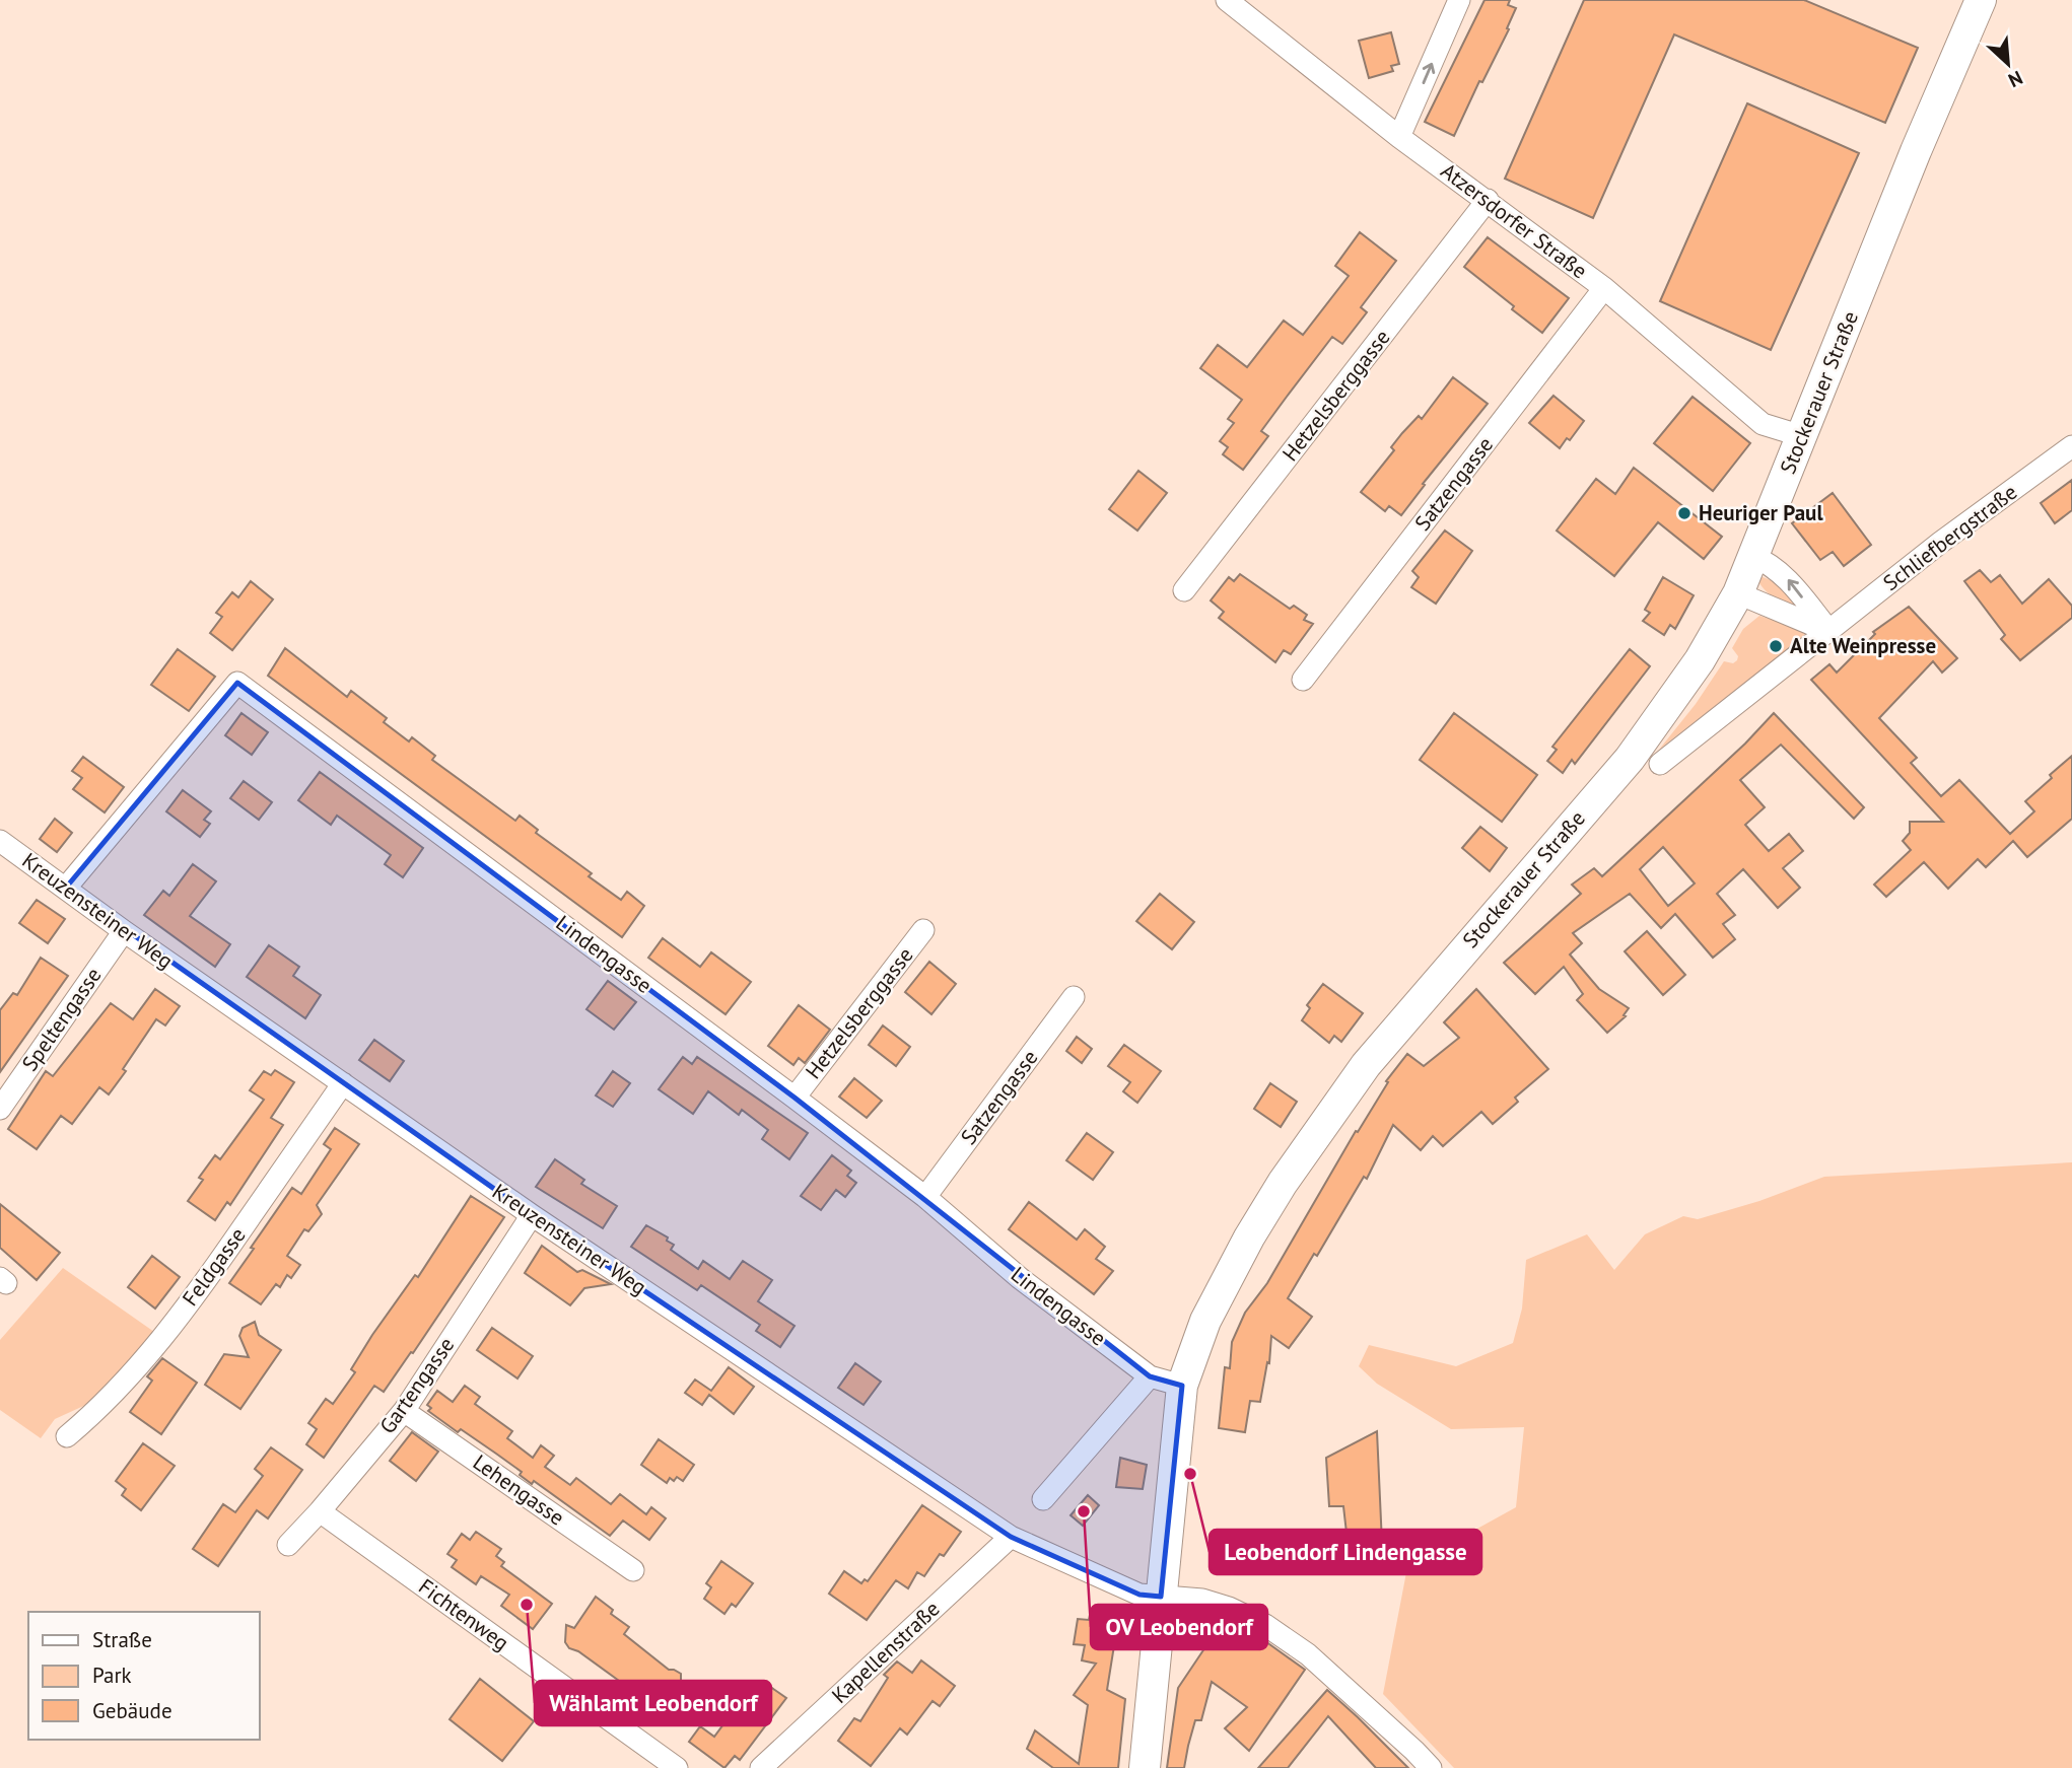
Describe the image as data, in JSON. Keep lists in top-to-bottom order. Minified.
{"streets":{"street":["Atzersdorfer Straße","Stockerauer Straße","Hetzelsberggasse","Satzengasse","Schliefbergstraße","Kreuzensteiner Weg","Lindengasse","Speltengasse","Feldgasse","Gartengasse","Lehengasse","Fichtenweg","Kapellenstraße"]},"crossings":[["Atzersdorfer Straße","Stockerauer Straße"],["Atzersdorfer Straße","Hetzelsberggasse"],["Atzersdorfer Straße","Satzengasse"],["Stockerauer Straße","Kreuzensteiner Weg"],["Stockerauer Straße","Lindengasse"],["Hetzelsberggasse","Lindengasse"],["Satzengasse","Lindengasse"],["Kreuzensteiner Weg","Lindengasse"],["Kreuzensteiner Weg","Speltengasse"],["Kreuzensteiner Weg","Feldgasse"],["Kreuzensteiner Weg","Gartengasse"],["Kreuzensteiner Weg","Kapellenstraße"],["Gartengasse","Lehengasse"],["Gartengasse","Fichtenweg"]],"places":["Heuriger Paul","Alte Weinpresse","Leobendorf Lindengasse","OV Leobendorf","Wählamt Leobendorf"],"legend":["Straße","Park","Gebäude"],"north":"bottom right"}
